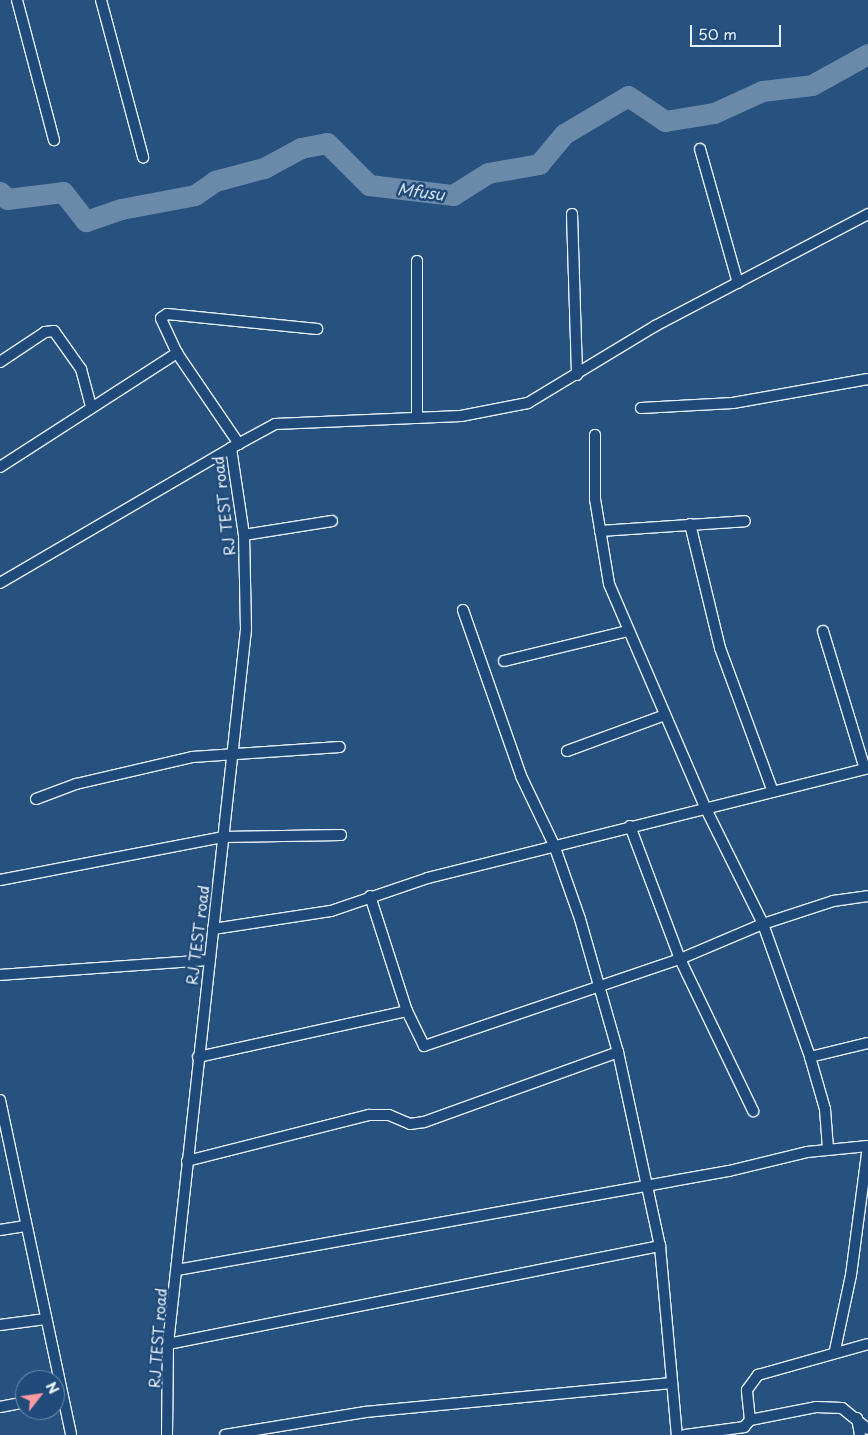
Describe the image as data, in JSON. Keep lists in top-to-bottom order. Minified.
{"streets":{"street":["RJ TEST road"]},"water":["Mfusu"],"scale_bar":"50 m","north":"top right"}
